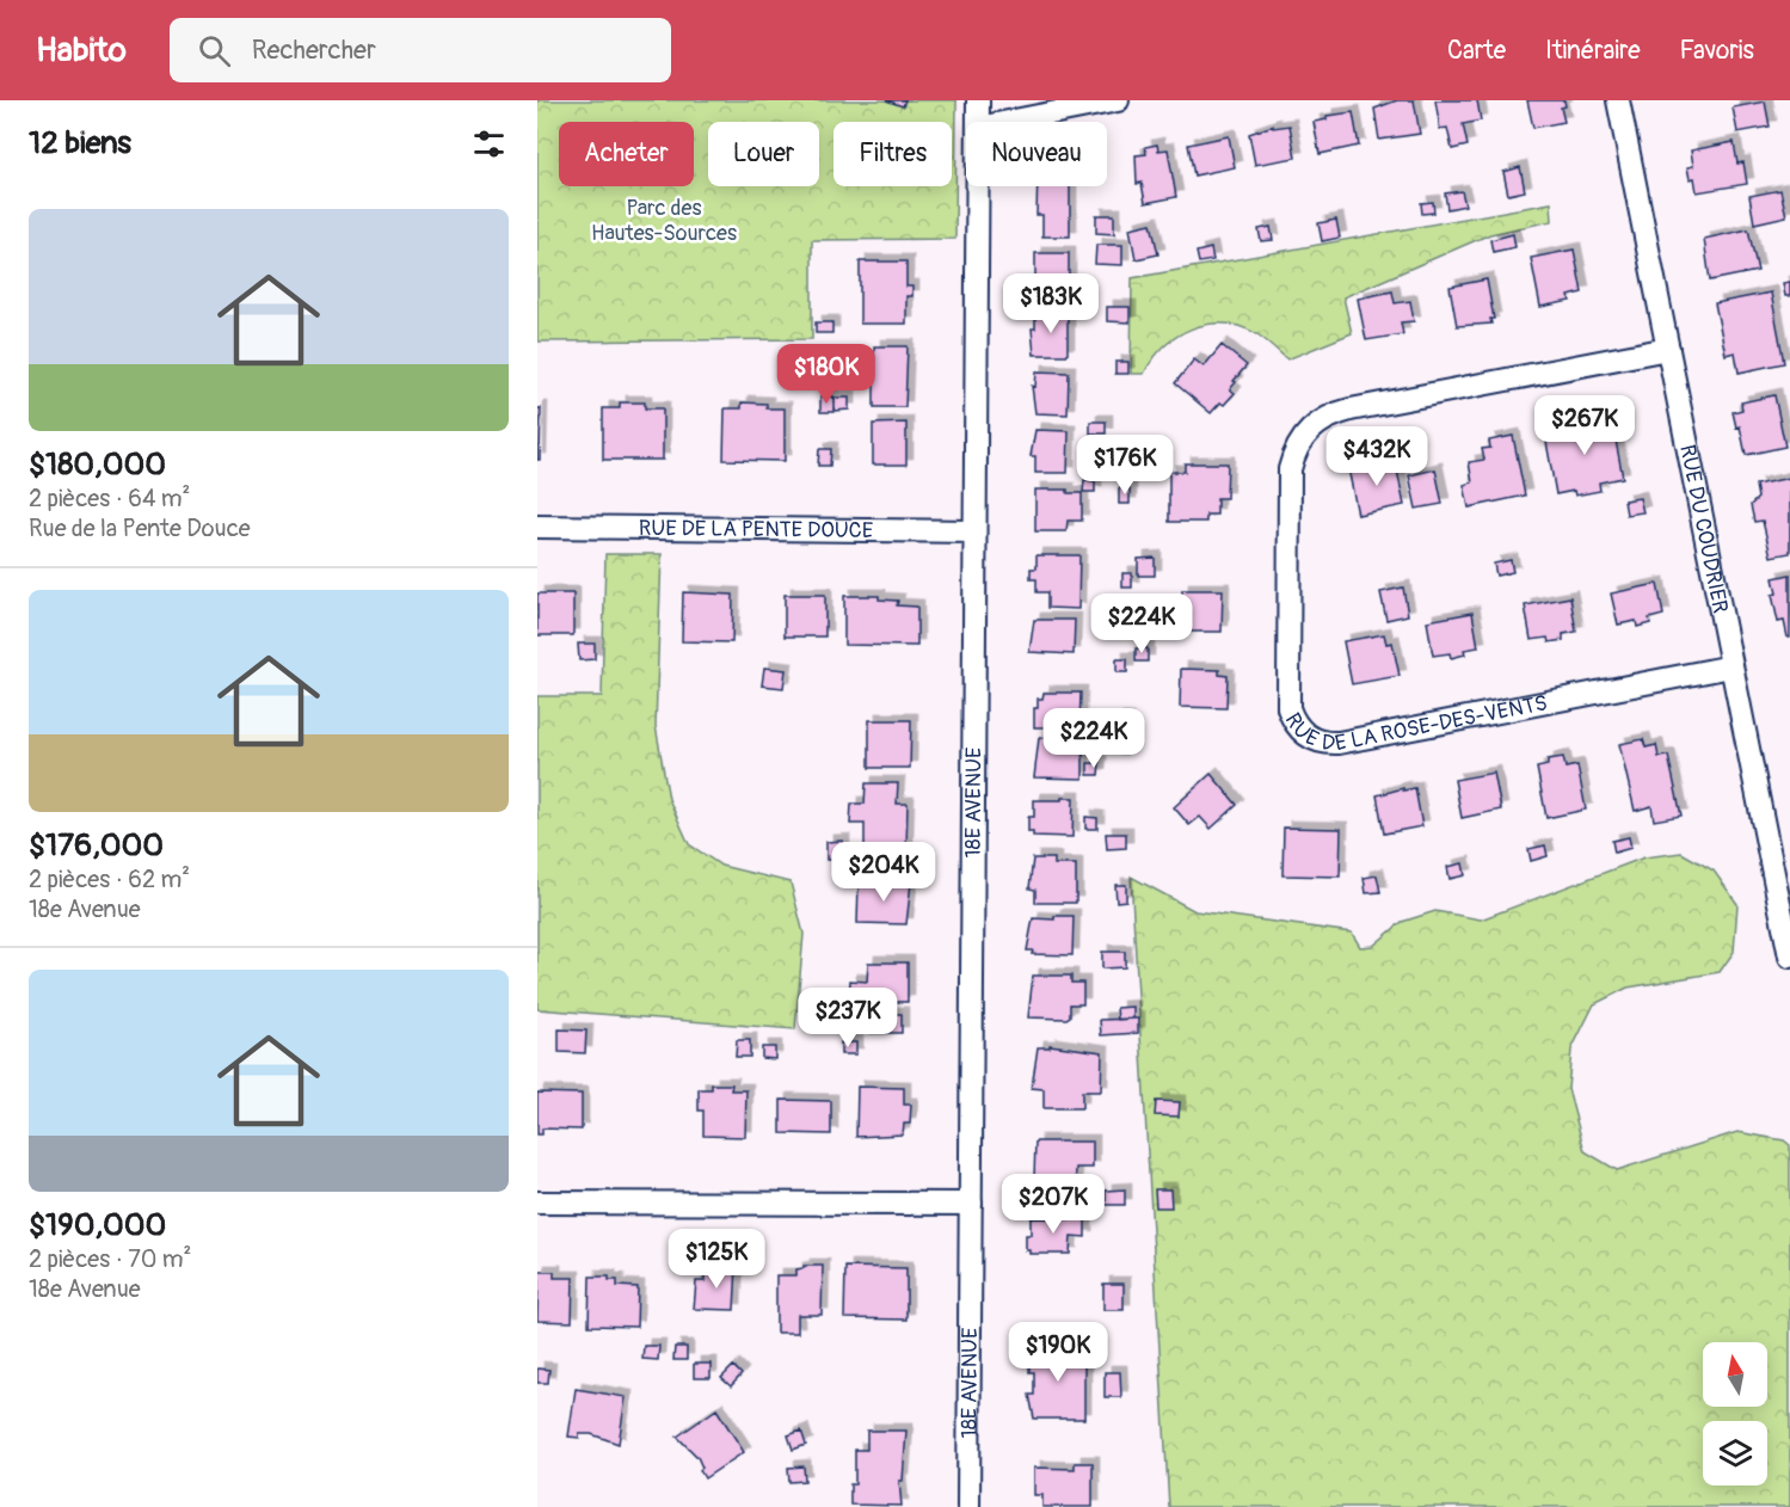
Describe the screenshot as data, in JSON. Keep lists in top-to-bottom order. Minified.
{"streets":{"street":["RUE DU COUDRIER","RUE DE LA PENTE DOUCE","RUE DE LA ROSE-DES-VENTS","18E AVENUE"]},"crossings":[["RUE DU COUDRIER","RUE DE LA ROSE-DES-VENTS"],["RUE DE LA PENTE DOUCE","18E AVENUE"]],"parks":["Parc des Hautes-Sources"],"north":"top","page":{"header":"Habito","search":"Rechercher","nav":["Carte","Itinéraire","Favoris"],"heading":"12 biens","chip":["Acheter","Louer","Filtres","Nouveau"],"list":[{"name":"$180,000","note":"2 pièces · 64 m² · Rue de la Pente Douce"},{"name":"$176,000","note":"2 pièces · 62 m² · 18e Avenue"},{"name":"$190,000","note":"2 pièces · 70 m² · 18e Avenue"}],"price":["$183K","$180K","$267K","$432K","$176K","$224K","$224K","$204K","$237K","$207K","$125K","$190K"]}}
